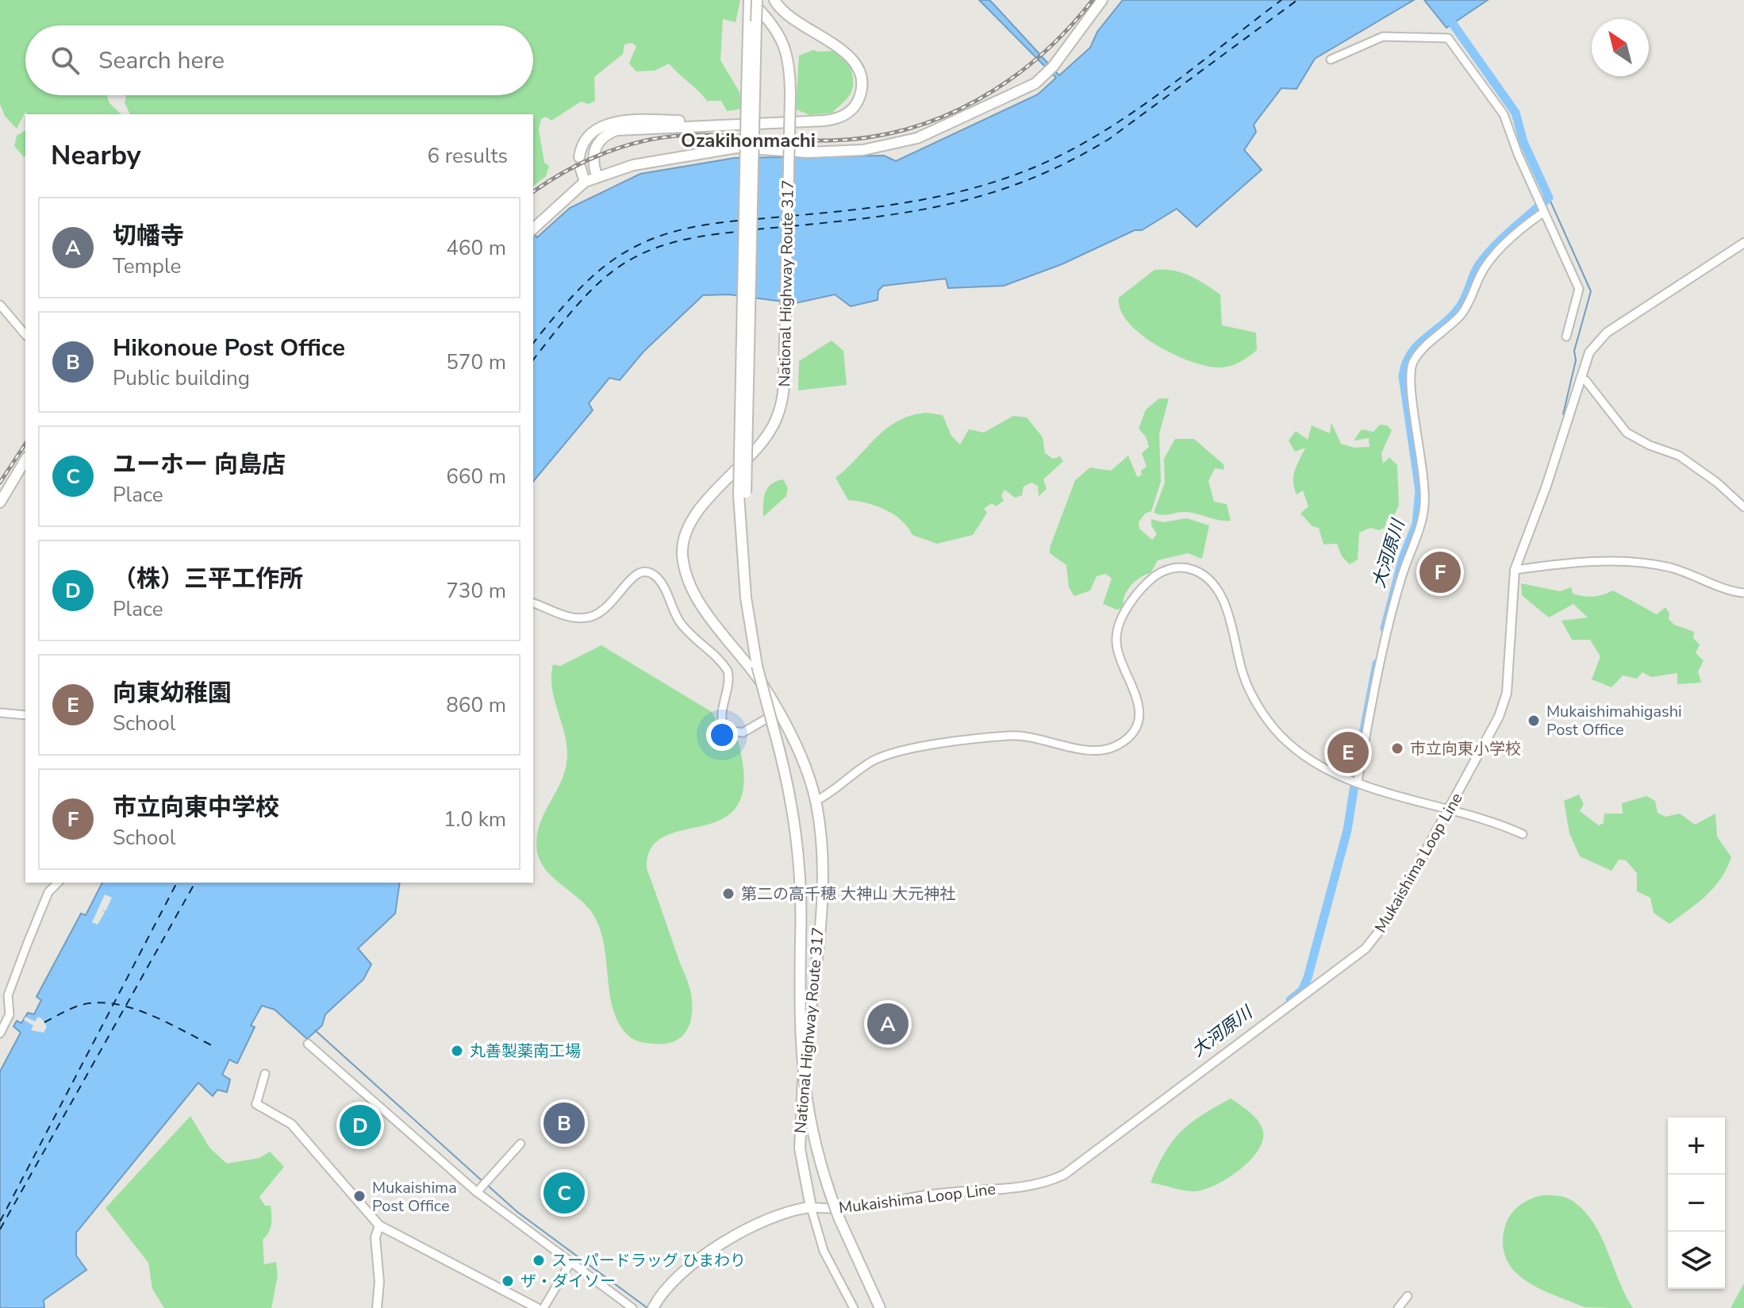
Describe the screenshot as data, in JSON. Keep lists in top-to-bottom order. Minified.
{"streets":{"highway":["National Highway Route 317"],"main road":["Mukaishima Loop Line"]},"crossings":[["National Highway Route 317","Mukaishima Loop Line"]],"districts":["Ozakihonmachi"],"water":["大河原川"],"places":["Mukaishimahigashi Post Office","市立向東小学校","第二の高千穂 大神山 大元神社","丸善製薬南工場","Mukaishima Post Office","スーパードラッグ ひまわり","ザ・ダイソー"],"north":"top left","page":{"search":"Search here","heading":["Nearby","6 results"],"list":[{"mark":"A","name":"切幡寺","note":"Temple","value":"460 m"},{"mark":"B","name":"Hikonoue Post Office","note":"Public building","value":"570 m"},{"mark":"C","name":"ユーホー 向島店","note":"Place","value":"660 m"},{"mark":"D","name":"（株）三平工作所","note":"Place","value":"730 m"},{"mark":"E","name":"向東幼稚園","note":"School","value":"860 m"},{"mark":"F","name":"市立向東中学校","note":"School","value":"1.0 km"}],"pins":["F","E","A","B","D","C"],"map_buttons":["+","−"]}}
